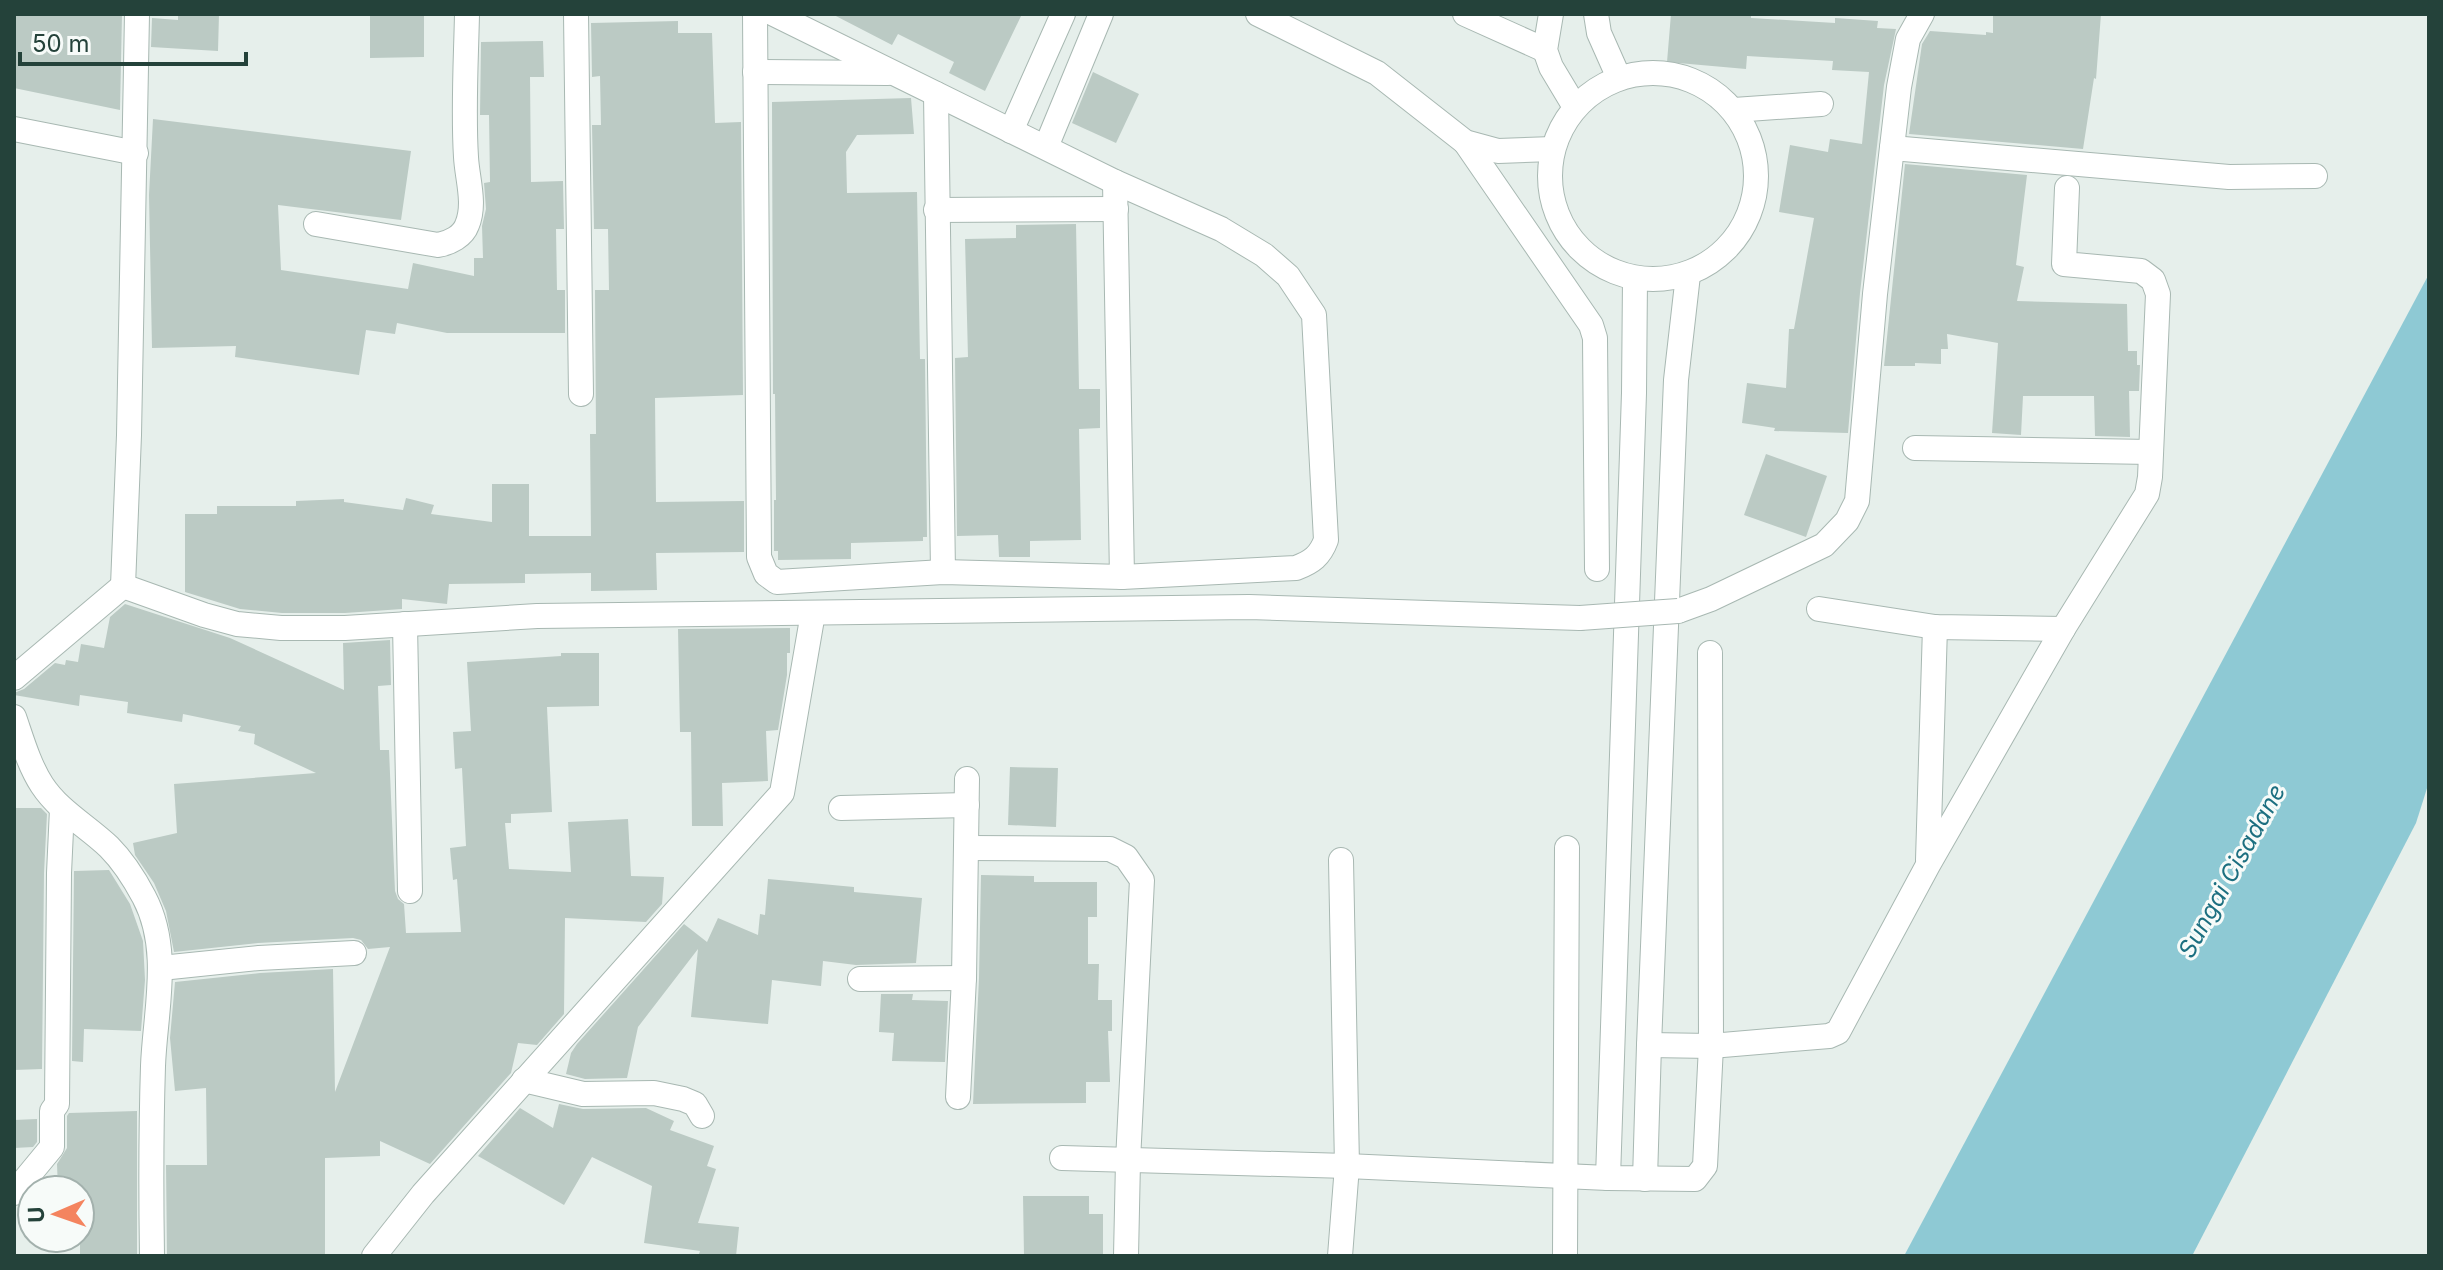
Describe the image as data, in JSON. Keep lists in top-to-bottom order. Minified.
{"water":["Sungai Cisadane"],"scale_bar":"50 m","north":"left"}
